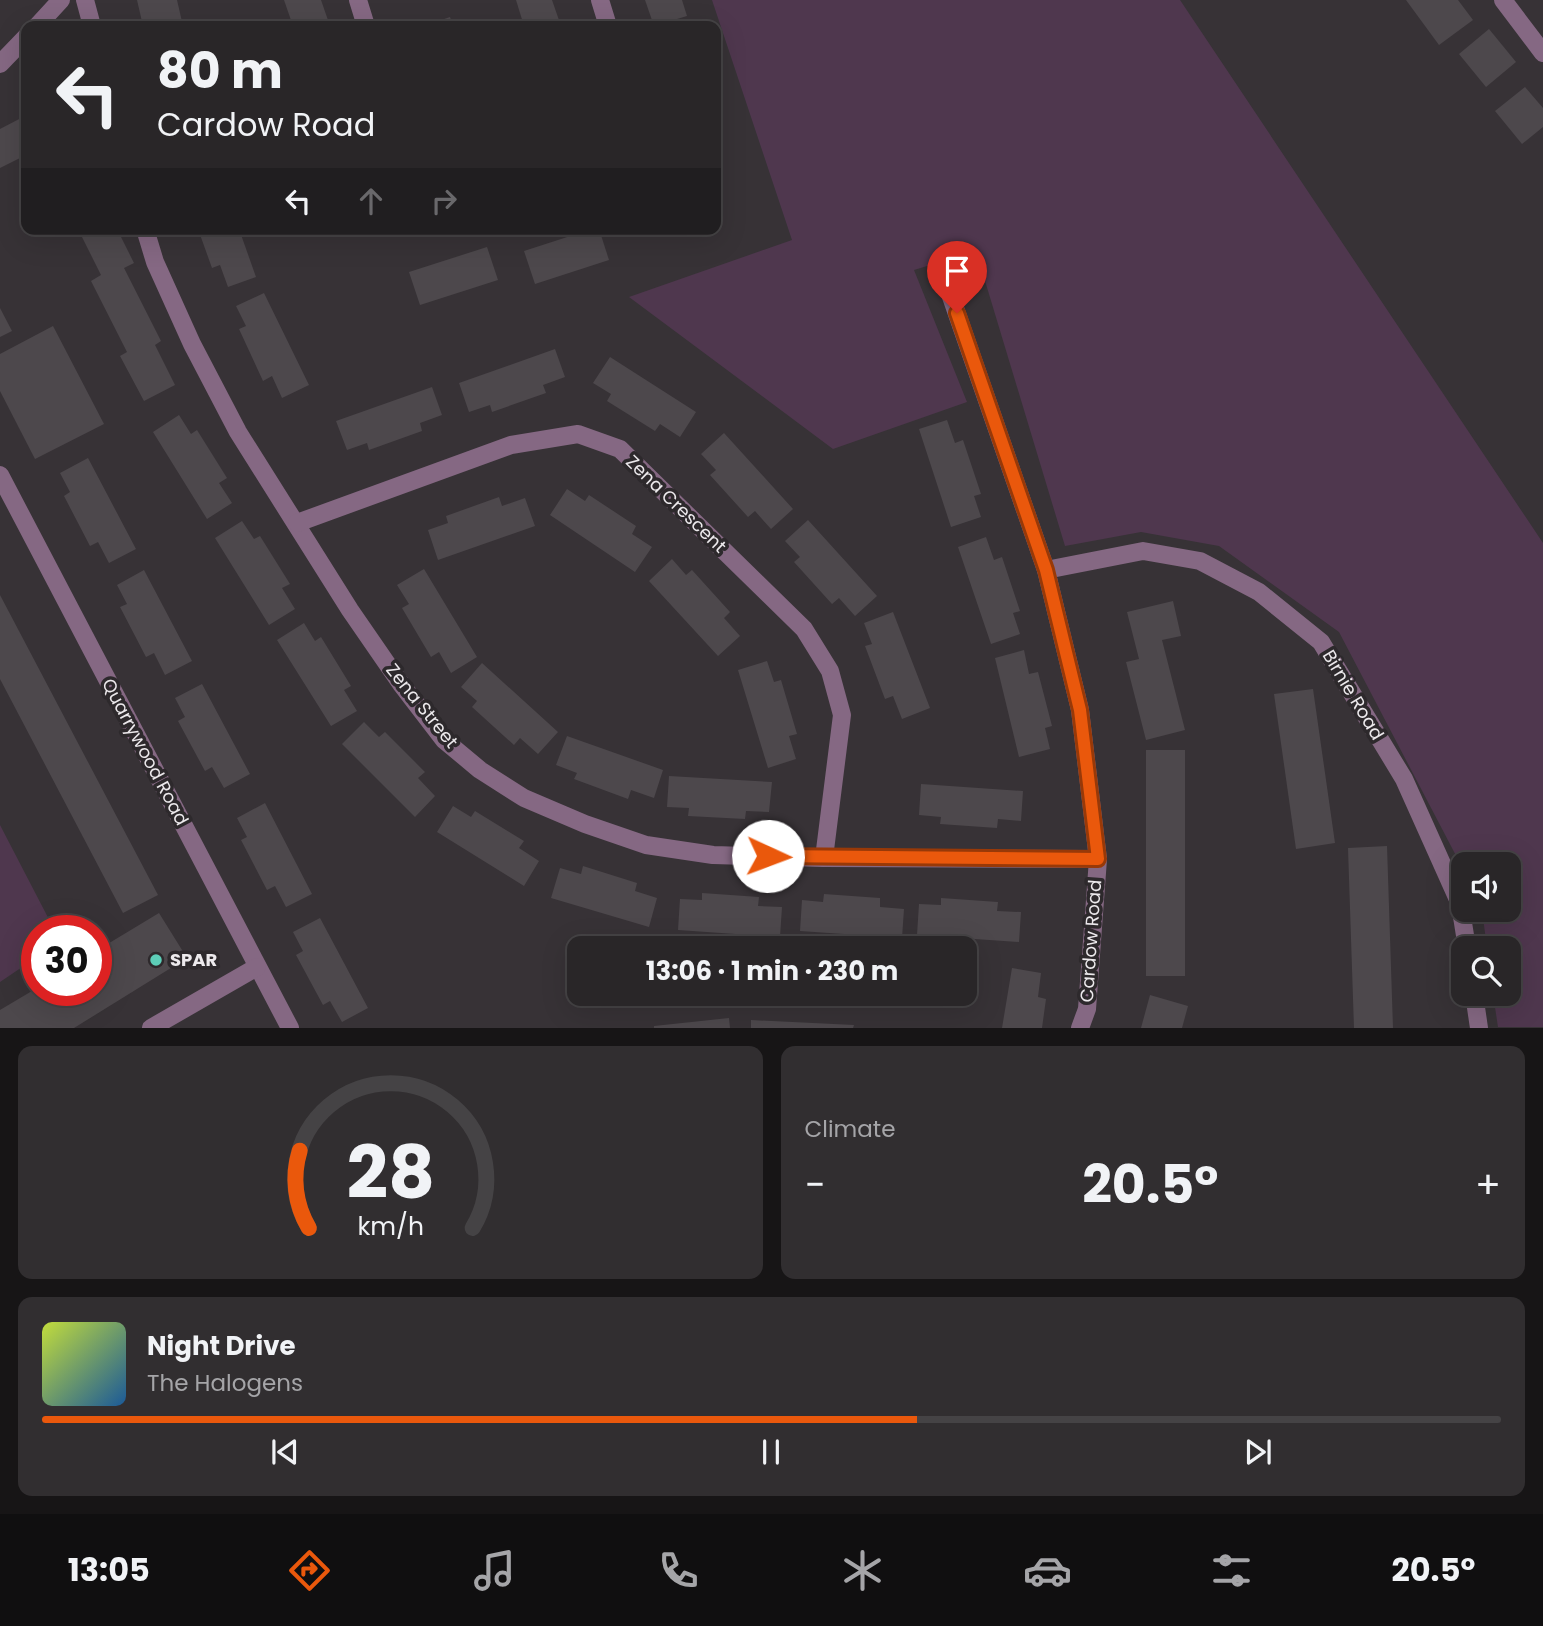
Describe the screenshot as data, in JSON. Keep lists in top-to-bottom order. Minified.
{"streets":{"street":["Zena Crescent","Birnie Road","Zena Street","Quarrywood Road","Cardow Road"]},"crossings":[["Zena Crescent","Zena Street"],["Birnie Road","Cardow Road"],["Zena Street","Cardow Road"]],"places":["SPAR"],"page":{"turn":["80 m","Cardow Road"],"limit":"30","trip":"13:06 · 1 min · 230 m","tile":"Climate","heat":["−","20.5°","+"],"song":["Night Drive","The Halogens"],"tabs":["13:05","20.5°"],"gauge":["28","km/h"]}}
